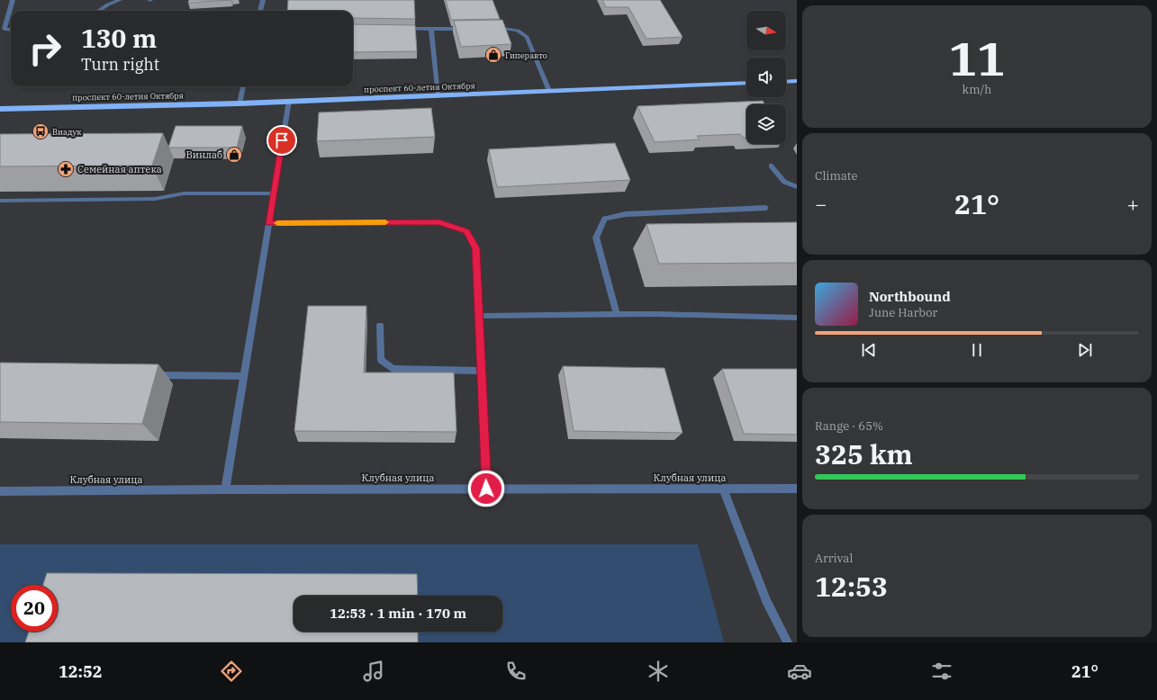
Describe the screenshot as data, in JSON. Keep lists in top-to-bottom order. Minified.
{"streets":{"highway":["проспект 60-летия Октября"],"street":["Клубная улица"]},"places":{"shop":["Гиперавто","Винлаб"],"bus stop":["Виадук"],"pharmacy":["Семейная аптека"]},"north":"right","page":{"tile":[["11","km/h"],"Climate",["Range · 65%","325 km"],["Arrival","12:53"]],"turn":["130 m","Turn right"],"heat":["−","21°","+"],"song":["Northbound","June Harbor"],"limit":"20","trip":"12:53 · 1 min · 170 m","tabs":["12:52","21°"]}}
